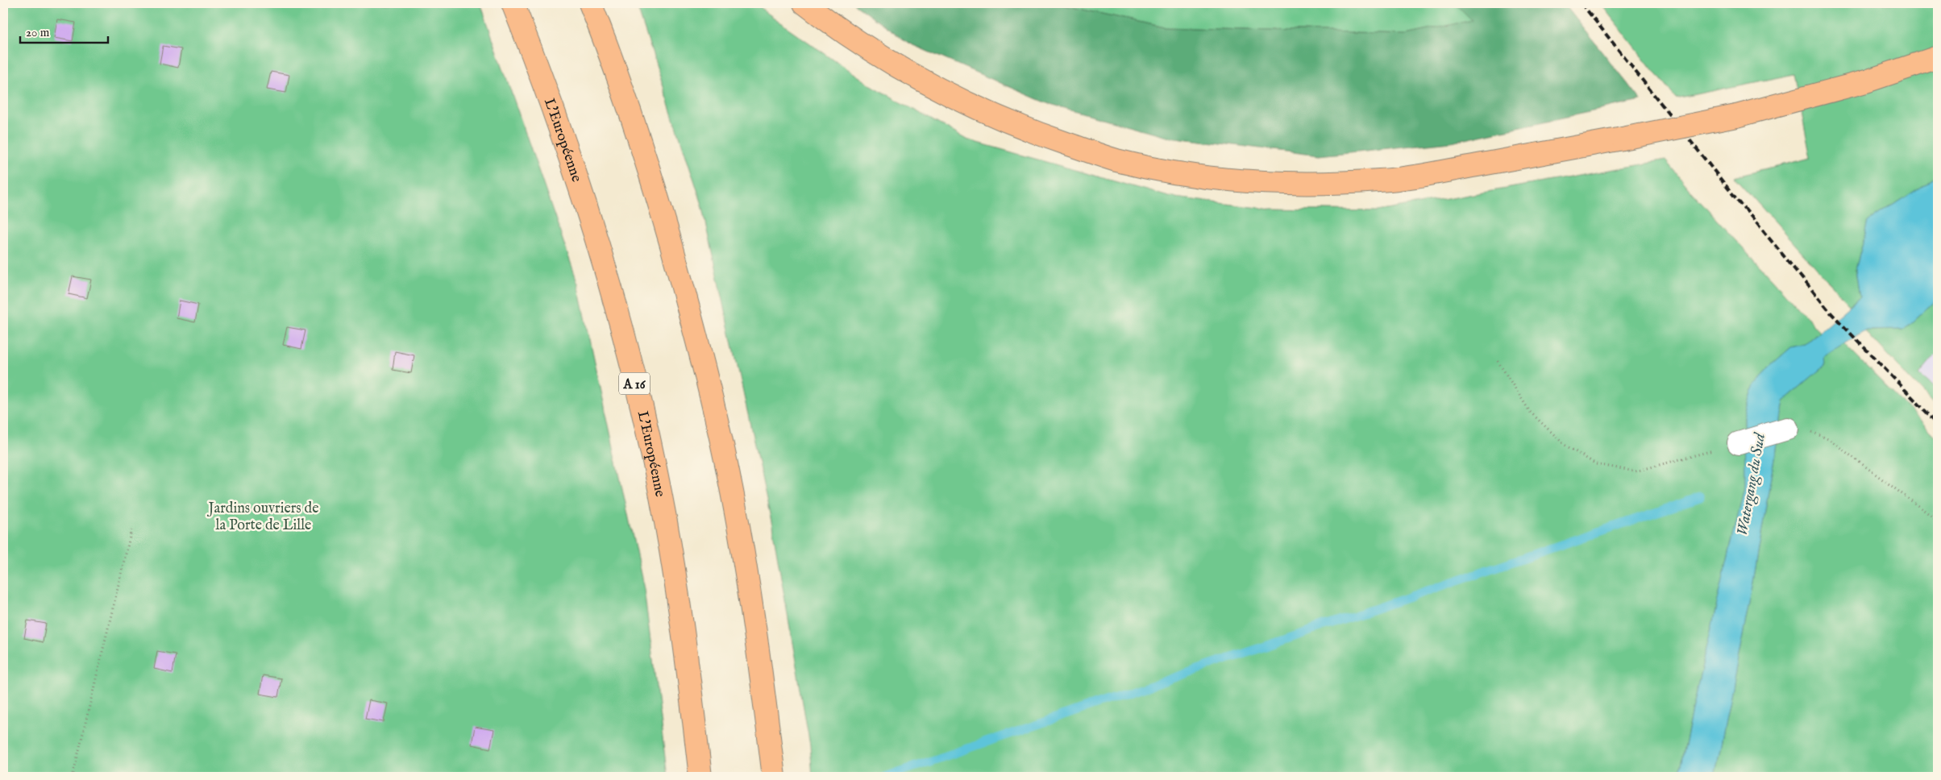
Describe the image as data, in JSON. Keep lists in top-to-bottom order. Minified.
{"streets":{"highway":["L'Européenne","A 16"]},"water":["Watergang du Sud"],"parks":["Jardins ouvriers de la Porte de Lille"],"scale_bar":"20 m"}
